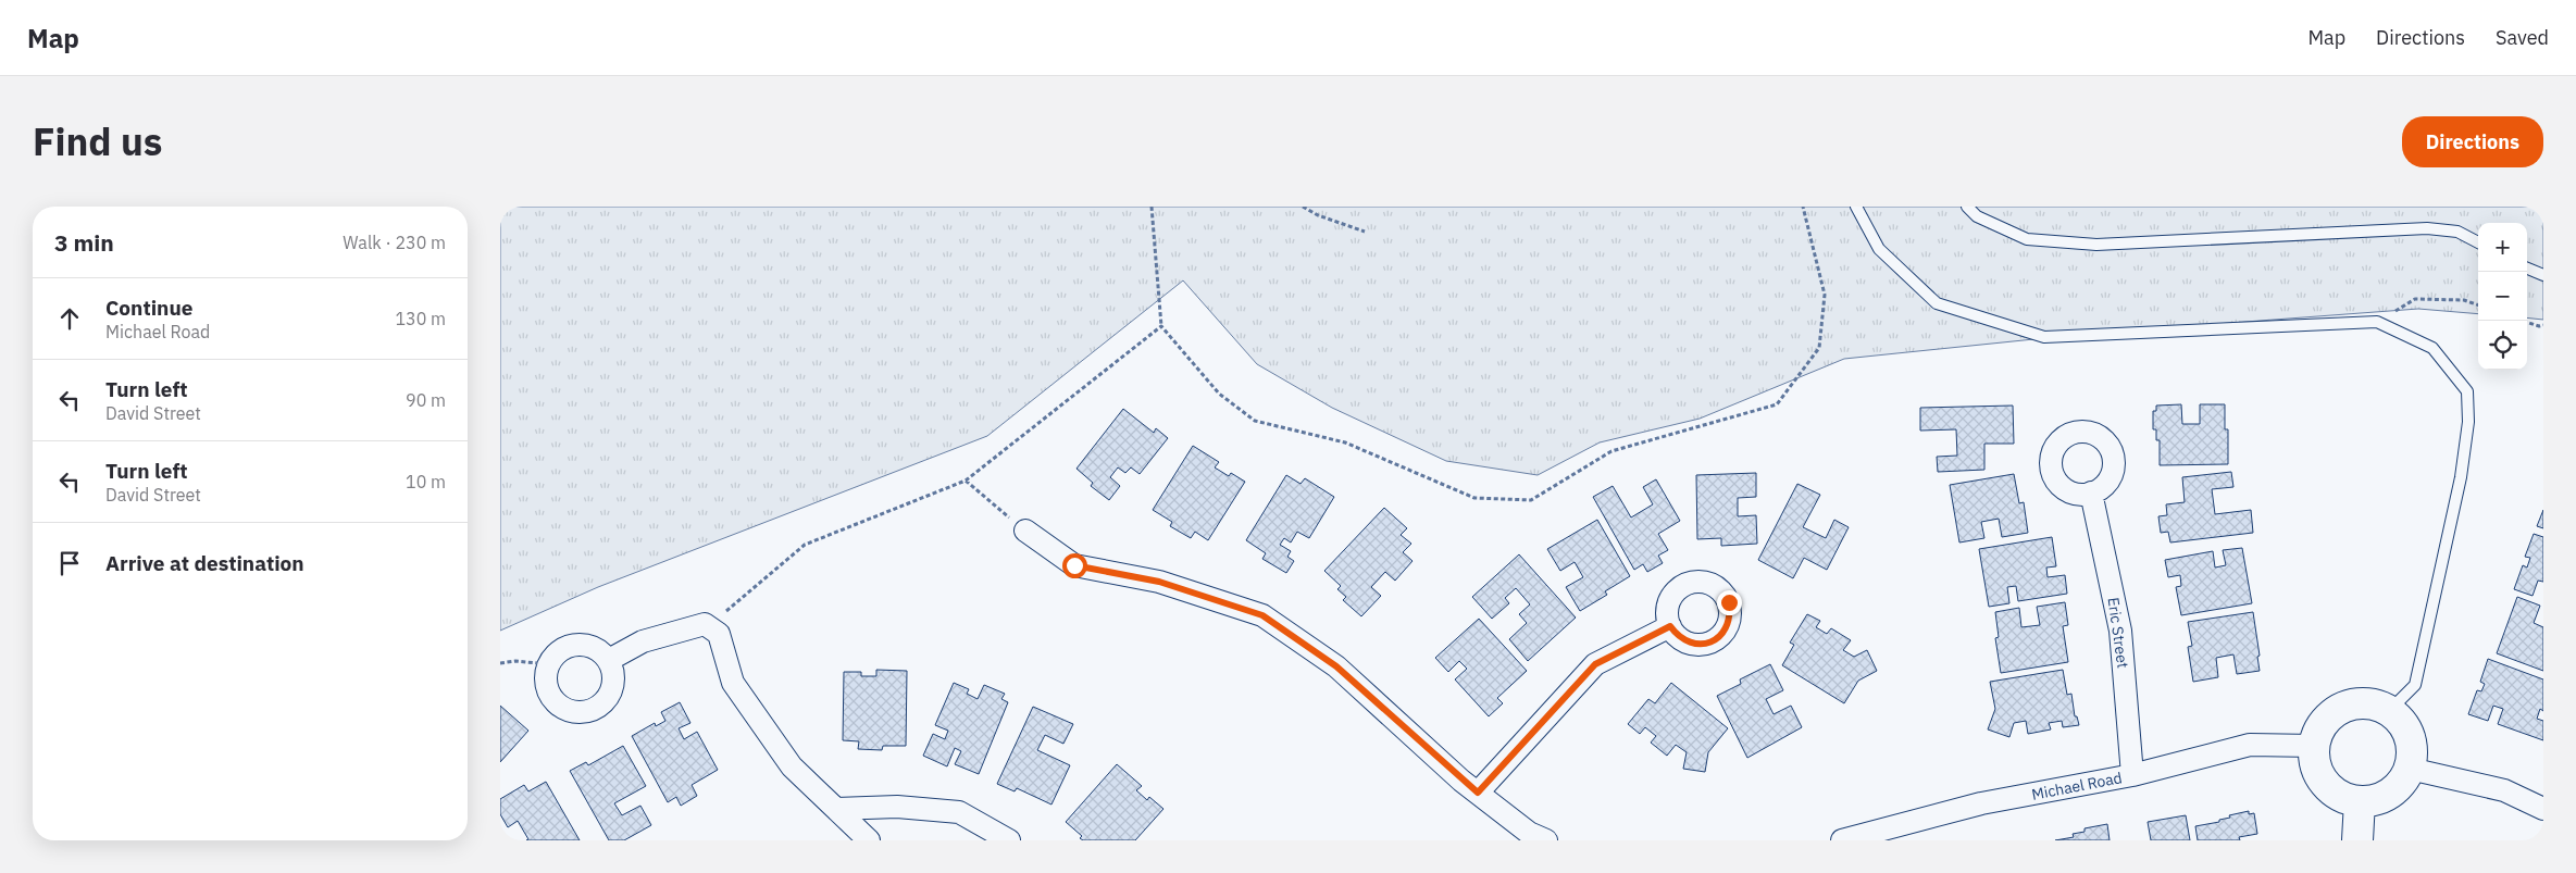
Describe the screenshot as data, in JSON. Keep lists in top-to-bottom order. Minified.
{"streets":{"street":["Eric Street","Michael Road"]},"crossings":[["Eric Street","Michael Road"]],"page":{"header":"Map","nav":["Map","Directions","Saved"],"title":"Find us","buttons":"Directions","heading":["3 min","Walk · 230 m"],"map_buttons":["+","−"],"list":[["Continue","Michael Road","130 m"],["Turn left","David Street","90 m"],["Turn left","David Street","10 m"],"Arrive at destination"]}}
